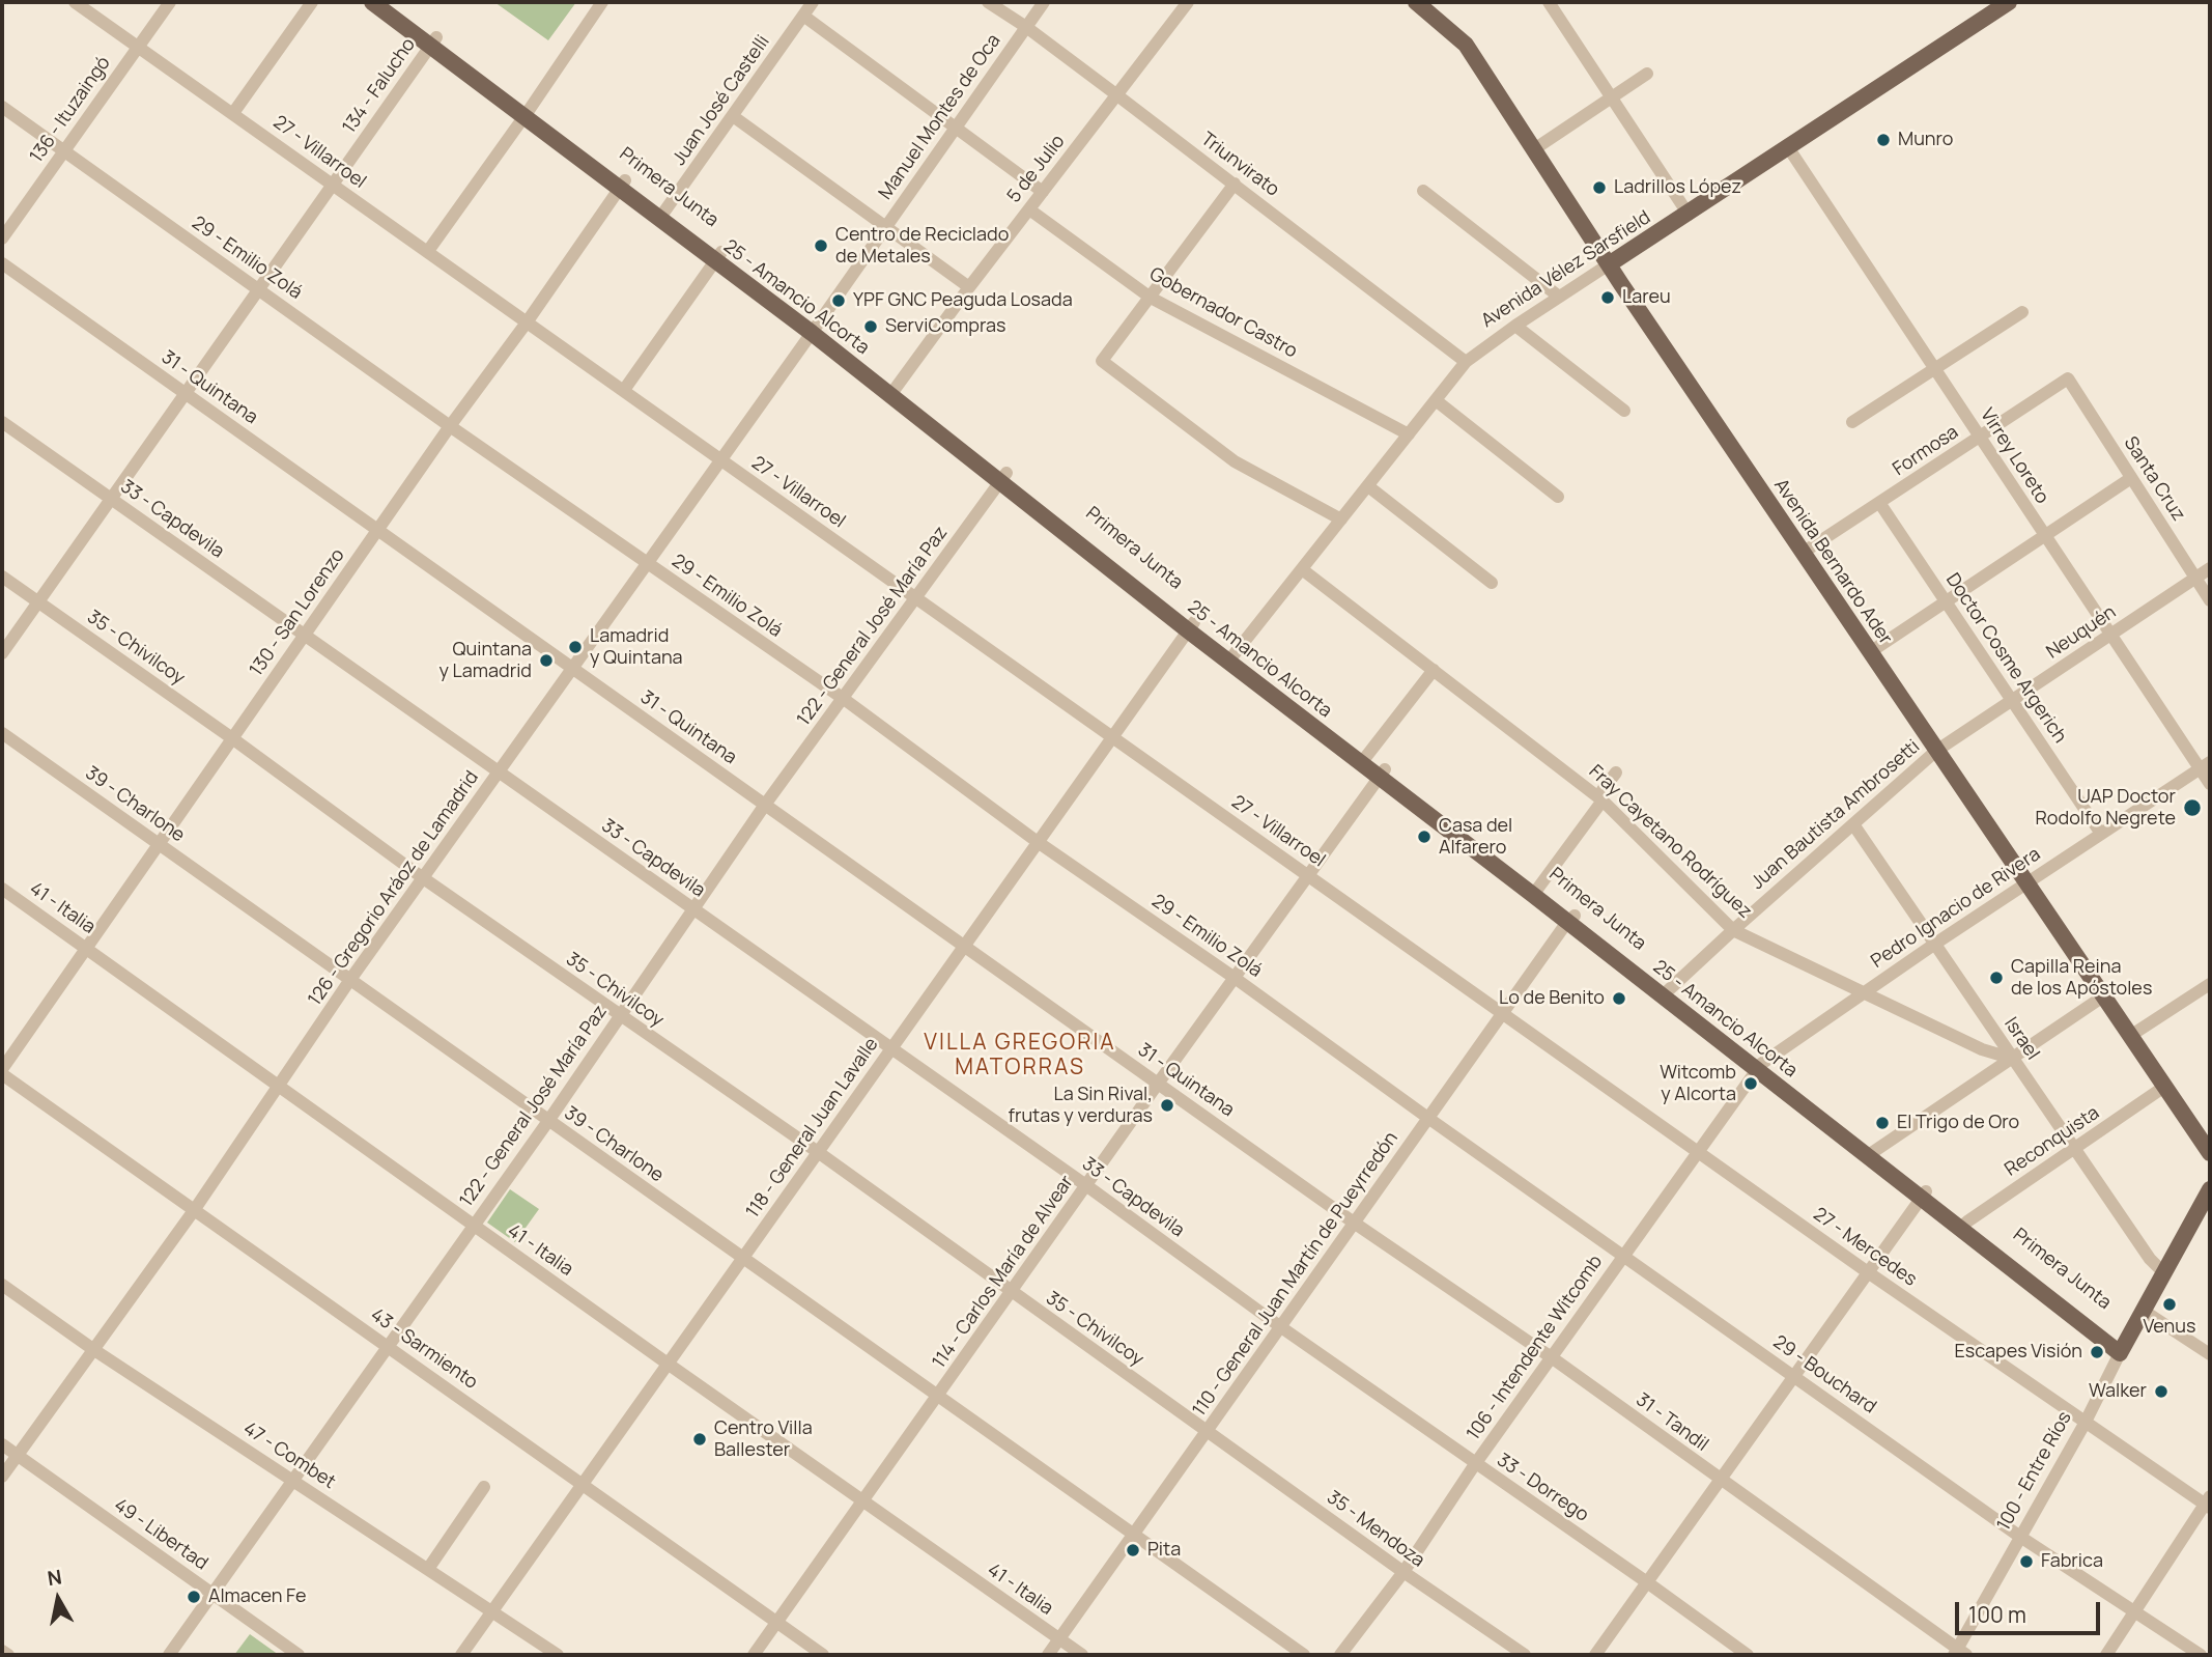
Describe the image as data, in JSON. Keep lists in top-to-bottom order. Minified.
{"streets":{"main road":["Primera Junta","Avenida Vélez Sarsfield","Avenida Bernardo Ader","100 - Entre Ríos"],"street":["134 - Falucho","Juan José Castelli","136 - Ituzaingó","Manuel Montes de Oca","27 - Villarroel","Triunvirato","5 de Julio","29 - Emilio Zolá","Gobernador Castro","31 - Quintana","Formosa","Virrey Loreto","Santa Cruz","33 - Capdevila","130 - San Lorenzo","122 - General José María Paz","Neuquén","35 - Chivilcoy","Doctor Cosme Argerich","39 - Charlone","Juan Bautista Ambrosetti","Fray Cayetano Rodríguez","126 - Gregorio Aráoz de Lamadrid","41 - Italia","Pedro Ignacio de Rivera","Israel","118 - General Juan Lavalle","Reconquista","27 - Mercedes","114 - Carlos María de Alvear","110 - General Juan Martín de Pueyrredón","106 - Intendente Witcomb","43 - Sarmiento","29 - Bouchard","31 - Tandil","47 - Combet","33 - Dorrego","35 - Mendoza","49 - Libertad"]},"crossings":[["134 - Falucho","27 - Villarroel"],["134 - Falucho","Primera Junta"],["134 - Falucho","29 - Emilio Zolá"],["134 - Falucho","31 - Quintana"],["134 - Falucho","33 - Capdevila"],["134 - Falucho","35 - Chivilcoy"],["Juan José Castelli","Primera Junta"],["136 - Ituzaingó","27 - Villarroel"],["136 - Ituzaingó","29 - Emilio Zolá"],["Manuel Montes de Oca","Triunvirato"],["Manuel Montes de Oca","Primera Junta"],["Manuel Montes de Oca","126 - Gregorio Aráoz de Lamadrid"],["27 - Villarroel","130 - San Lorenzo"],["27 - Villarroel","122 - General José María Paz"],["27 - Villarroel","126 - Gregorio Aráoz de Lamadrid"],["27 - Villarroel","118 - General Juan Lavalle"],["27 - Villarroel","27 - Mercedes"],["27 - Villarroel","114 - Carlos María de Alvear"],["27 - Villarroel","110 - General Juan Martín de Pueyrredón"],["Triunvirato","5 de Julio"],["Triunvirato","Avenida Vélez Sarsfield"],["5 de Julio","Primera Junta"],["5 de Julio","Gobernador Castro"],["Primera Junta","Avenida Vélez Sarsfield"],["Primera Junta","130 - San Lorenzo"],["Primera Junta","122 - General José María Paz"],["Primera Junta","Juan Bautista Ambrosetti"],["Primera Junta","126 - Gregorio Aráoz de Lamadrid"],["Primera Junta","Pedro Ignacio de Rivera"],["Primera Junta","118 - General Juan Lavalle"],["Primera Junta","Reconquista"],["Primera Junta","114 - Carlos María de Alvear"],["Primera Junta","110 - General Juan Martín de Pueyrredón"],["Primera Junta","106 - Intendente Witcomb"],["Primera Junta","100 - Entre Ríos"],["29 - Emilio Zolá","130 - San Lorenzo"],["29 - Emilio Zolá","122 - General José María Paz"],["29 - Emilio Zolá","126 - Gregorio Aráoz de Lamadrid"],["29 - Emilio Zolá","118 - General Juan Lavalle"],["29 - Emilio Zolá","114 - Carlos María de Alvear"],["29 - Emilio Zolá","110 - General Juan Martín de Pueyrredón"],["29 - Emilio Zolá","29 - Bouchard"],["Avenida Vélez Sarsfield","Gobernador Castro"],["Avenida Vélez Sarsfield","Virrey Loreto"],["Avenida Vélez Sarsfield","Avenida Bernardo Ader"],["Avenida Vélez Sarsfield","Fray Cayetano Rodríguez"],["31 - Quintana","130 - San Lorenzo"],["31 - Quintana","122 - General José María Paz"],["31 - Quintana","126 - Gregorio Aráoz de Lamadrid"],["31 - Quintana","118 - General Juan Lavalle"],["31 - Quintana","114 - Carlos María de Alvear"],["31 - Quintana","110 - General Juan Martín de Pueyrredón"],["31 - Quintana","31 - Tandil"],["Formosa","Virrey Loreto"],["Formosa","Santa Cruz"],["Formosa","Avenida Bernardo Ader"],["Formosa","Doctor Cosme Argerich"],["Virrey Loreto","Neuquén"],["Virrey Loreto","Pedro Ignacio de Rivera"],["Santa Cruz","Neuquén"],["33 - Capdevila","130 - San Lorenzo"],["33 - Capdevila","122 - General José María Paz"],["33 - Capdevila","126 - Gregorio Aráoz de Lamadrid"],["33 - Capdevila","118 - General Juan Lavalle"],["33 - Capdevila","114 - Carlos María de Alvear"],["33 - Capdevila","110 - General Juan Martín de Pueyrredón"],["33 - Capdevila","33 - Dorrego"],["Avenida Bernardo Ader","Neuquén"],["Avenida Bernardo Ader","Juan Bautista Ambrosetti"],["Avenida Bernardo Ader","Pedro Ignacio de Rivera"],["Avenida Bernardo Ader","Reconquista"],["130 - San Lorenzo","35 - Chivilcoy"],["130 - San Lorenzo","39 - Charlone"],["130 - San Lorenzo","41 - Italia"],["130 - San Lorenzo","43 - Sarmiento"],["122 - General José María Paz","35 - Chivilcoy"],["122 - General José María Paz","39 - Charlone"],["122 - General José María Paz","41 - Italia"],["122 - General José María Paz","43 - Sarmiento"],["122 - General José María Paz","47 - Combet"],["122 - General José María Paz","49 - Libertad"],["Neuquén","Doctor Cosme Argerich"],["Neuquén","Juan Bautista Ambrosetti"],["35 - Chivilcoy","126 - Gregorio Aráoz de Lamadrid"],["35 - Chivilcoy","118 - General Juan Lavalle"],["35 - Chivilcoy","114 - Carlos María de Alvear"],["35 - Chivilcoy","110 - General Juan Martín de Pueyrredón"],["35 - Chivilcoy","35 - Mendoza"],["Doctor Cosme Argerich","Pedro Ignacio de Rivera"],["39 - Charlone","126 - Gregorio Aráoz de Lamadrid"],["39 - Charlone","118 - General Juan Lavalle"],["39 - Charlone","114 - Carlos María de Alvear"],["39 - Charlone","110 - General Juan Martín de Pueyrredón"],["Juan Bautista Ambrosetti","Fray Cayetano Rodríguez"],["Juan Bautista Ambrosetti","Israel"],["Fray Cayetano Rodríguez","Pedro Ignacio de Rivera"],["Fray Cayetano Rodríguez","Israel"],["126 - Gregorio Aráoz de Lamadrid","41 - Italia"],["126 - Gregorio Aráoz de Lamadrid","43 - Sarmiento"],["126 - Gregorio Aráoz de Lamadrid","47 - Combet"],["126 - Gregorio Aráoz de Lamadrid","49 - Libertad"],["41 - Italia","118 - General Juan Lavalle"],["41 - Italia","114 - Carlos María de Alvear"],["41 - Italia","110 - General Juan Martín de Pueyrredón"],["Pedro Ignacio de Rivera","Israel"],["Pedro Ignacio de Rivera","106 - Intendente Witcomb"],["Israel","Reconquista"],["Israel","100 - Entre Ríos"],["118 - General Juan Lavalle","43 - Sarmiento"],["118 - General Juan Lavalle","47 - Combet"],["27 - Mercedes","110 - General Juan Martín de Pueyrredón"],["27 - Mercedes","106 - Intendente Witcomb"],["27 - Mercedes","100 - Entre Ríos"],["114 - Carlos María de Alvear","43 - Sarmiento"],["110 - General Juan Martín de Pueyrredón","29 - Bouchard"],["110 - General Juan Martín de Pueyrredón","31 - Tandil"],["110 - General Juan Martín de Pueyrredón","33 - Dorrego"],["110 - General Juan Martín de Pueyrredón","35 - Mendoza"],["106 - Intendente Witcomb","29 - Bouchard"],["106 - Intendente Witcomb","31 - Tandil"],["106 - Intendente Witcomb","33 - Dorrego"],["106 - Intendente Witcomb","35 - Mendoza"],["29 - Bouchard","100 - Entre Ríos"],["31 - Tandil","100 - Entre Ríos"]],"districts":["VILLA GREGORIA MATORRAS"],"places":["Munro","Ladrillos López","Centro de Reciclado de Metales","Lareu","YPF GNC Peaguda Losada","ServiCompras","Lamadrid y Quintana","Quintana y Lamadrid","UAP Doctor Rodolfo Negrete","Casa del Alfarero","Capilla Reina de los Apóstoles","Lo de Benito","Witcomb y Alcorta","La Sin Rival, frutas y verduras","El Trigo de Oro","Venus","Escapes Visión","Walker","Centro Villa Ballester","Pita","Fabrica","Almacen Fe"],"scale_bar":"100 m","north":"top"}
